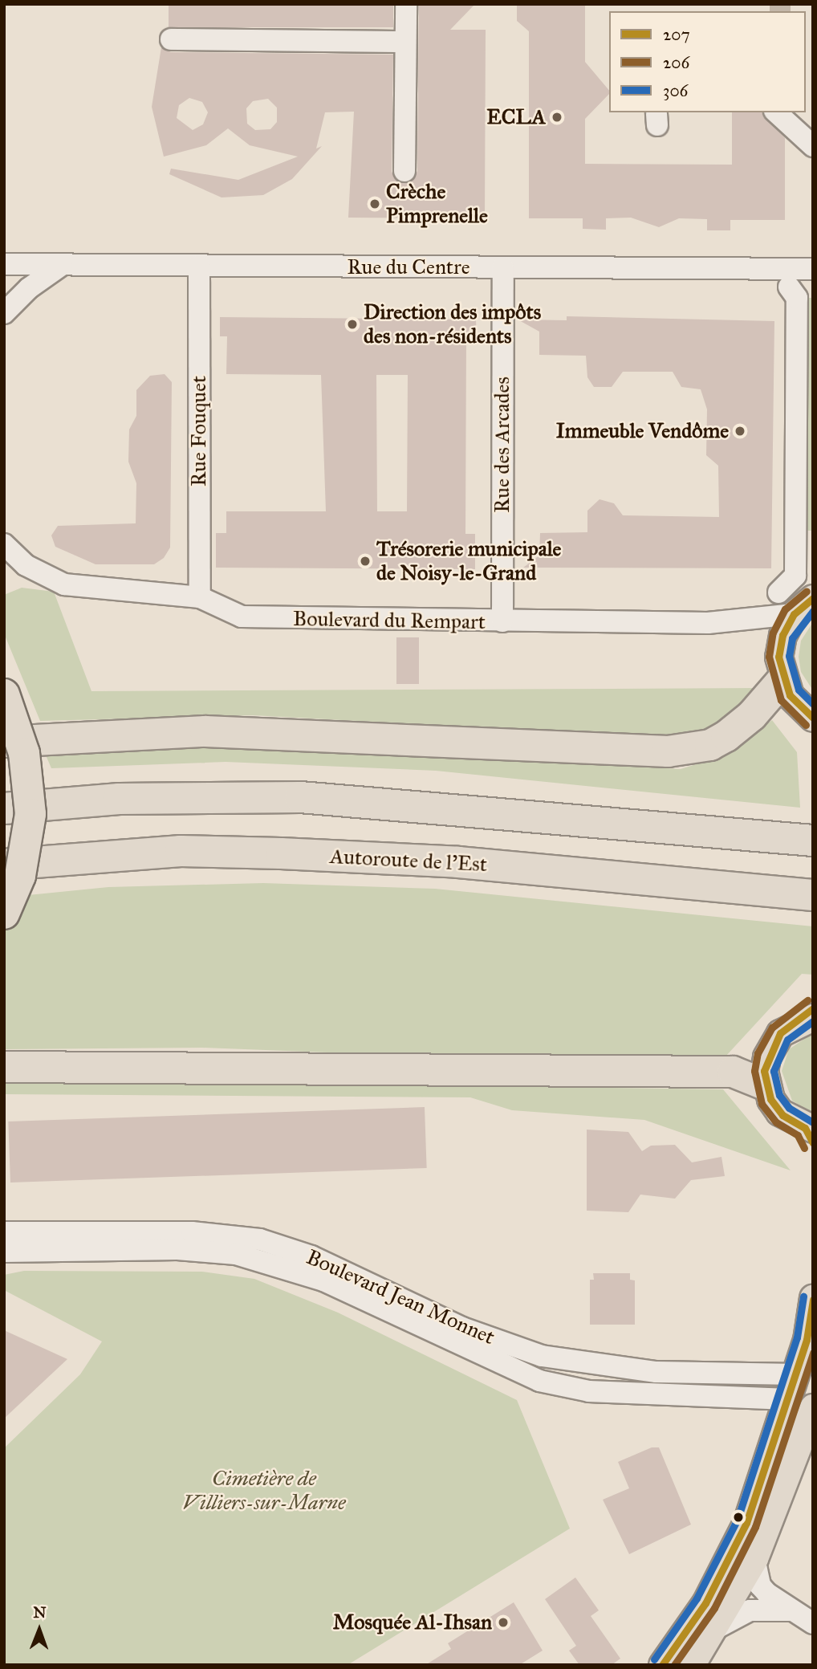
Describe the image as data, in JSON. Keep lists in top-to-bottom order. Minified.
{"streets":{"highway":["Autoroute de l’Est"],"street":["Rue du Centre","Rue Fouquet","Rue des Arcades","Boulevard du Rempart","Boulevard Jean Monnet"]},"crossings":[["Rue du Centre","Rue Fouquet"],["Rue du Centre","Rue des Arcades"],["Rue Fouquet","Boulevard du Rempart"],["Rue des Arcades","Boulevard du Rempart"]],"parks":["Cimetière de Villiers-sur-Marne"],"places":["ECLA","Crèche Pimprenelle","Direction des impôts des non-résidents","Immeuble Vendôme","Trésorerie municipale de Noisy-le-Grand","Mosquée Al-Ihsan"],"lines":["transit line 206","transit line 207","transit line 306"],"legend":["207","206","306"],"north":"top"}
